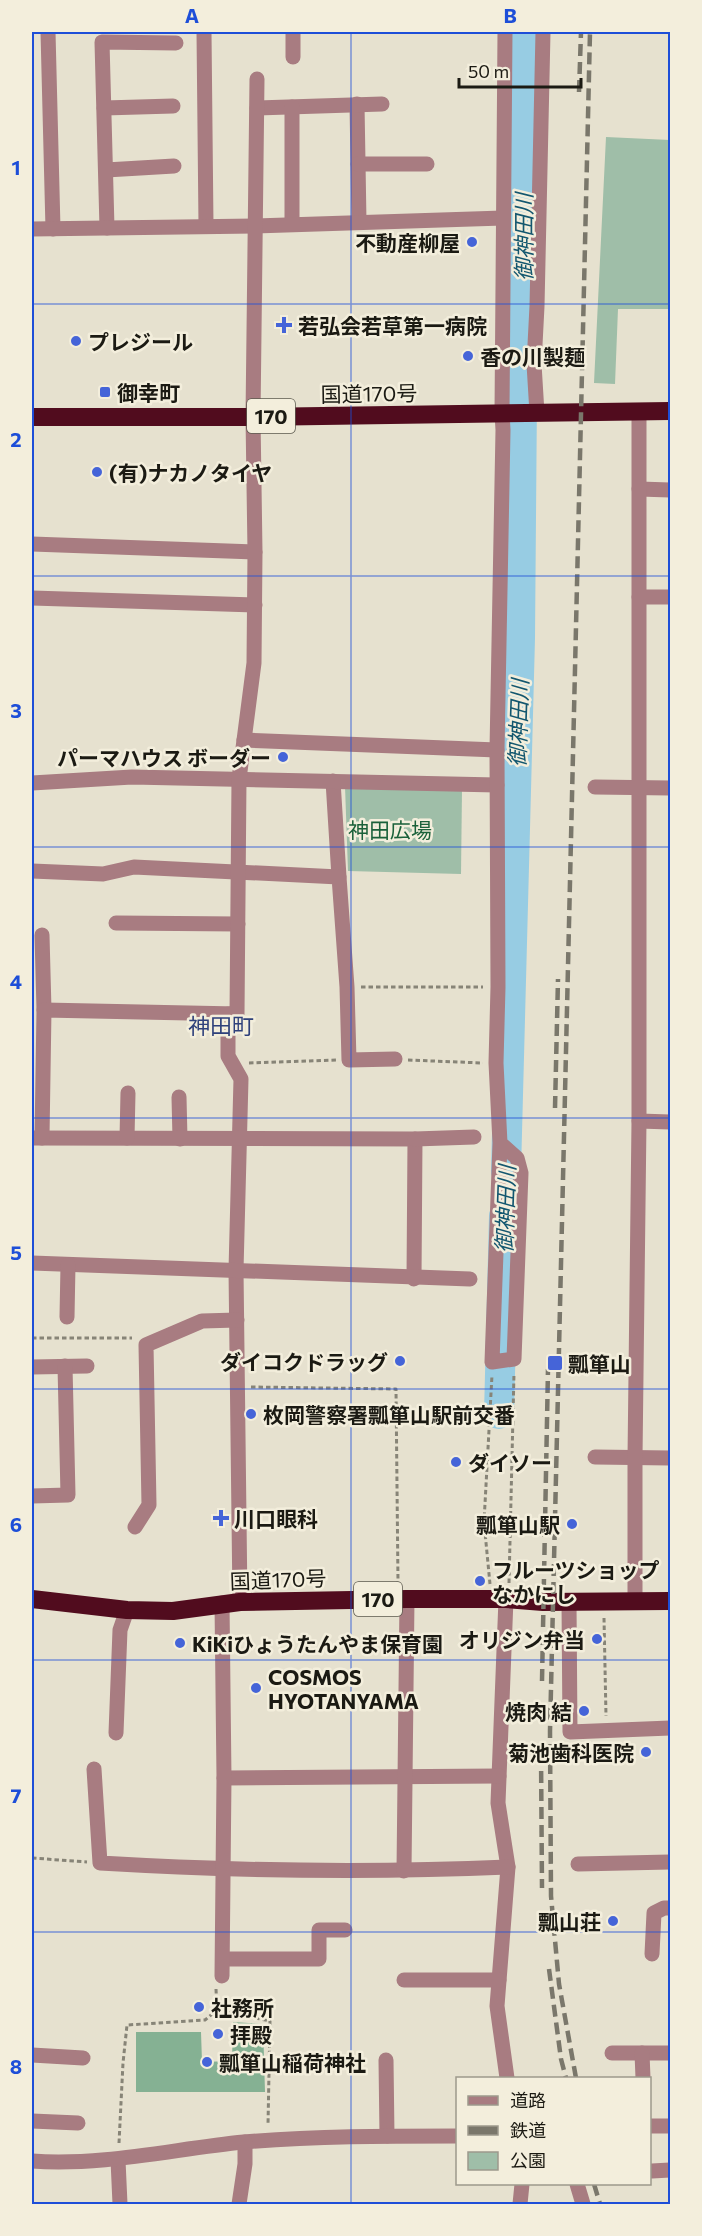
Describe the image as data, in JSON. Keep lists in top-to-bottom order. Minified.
{"streets":{"highway":["国道170号","170"]},"districts":["神田町"],"water":["御神田川"],"parks":["神田広場"],"places":{"other":["不動産柳屋","プレジール","香の川製麺","(有)ナカノタイヤ","パーマハウス ボーダー","ダイコクドラッグ","枚岡警察署瓢箪山駅前交番","ダイソー","瓢箪山駅","フルーツショップ なかにし","オリジン弁当","KiKiひょうたんやま保育園","COSMOS HYOTANYAMA","焼肉 結","菊池歯科医院","瓢山荘","社務所","拝殿","瓢箪山稲荷神社"],"health":["若弘会若草第一病院","川口眼科"],"transit":["御幸町","瓢箪山"]},"legend":["道路","鉄道","公園"],"scale_bar":"50 m","grid":{"columns":["A","B"],"rows":["1","2","3","4","5","6","7","8"]}}
